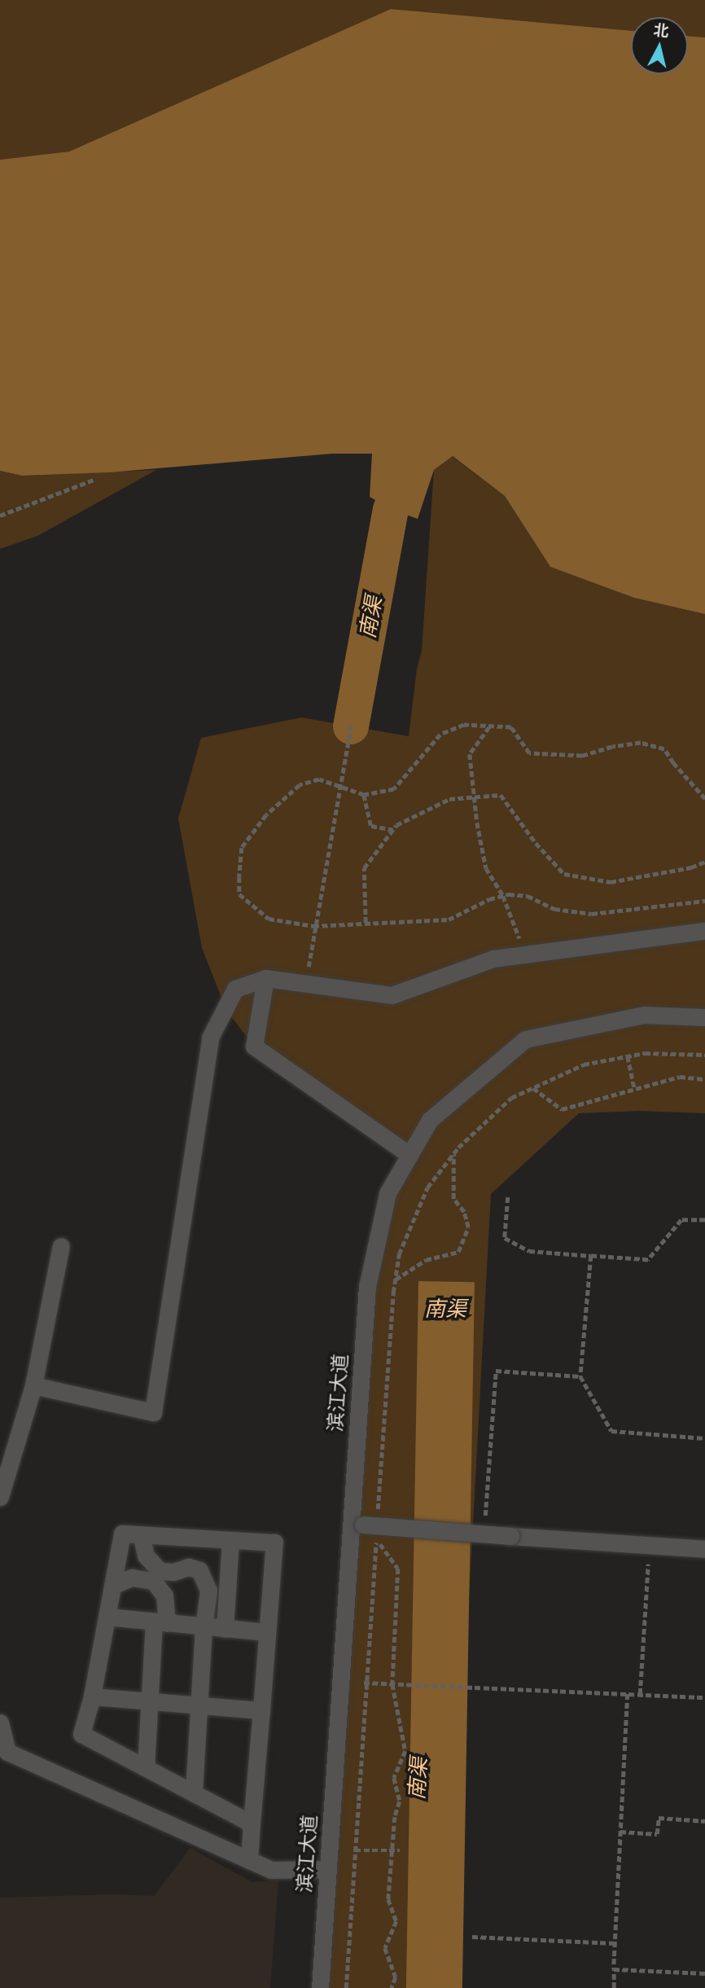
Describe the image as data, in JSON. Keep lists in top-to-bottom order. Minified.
{"streets":{"street":["滨江大道"]},"water":["南渠"],"north":"top"}
